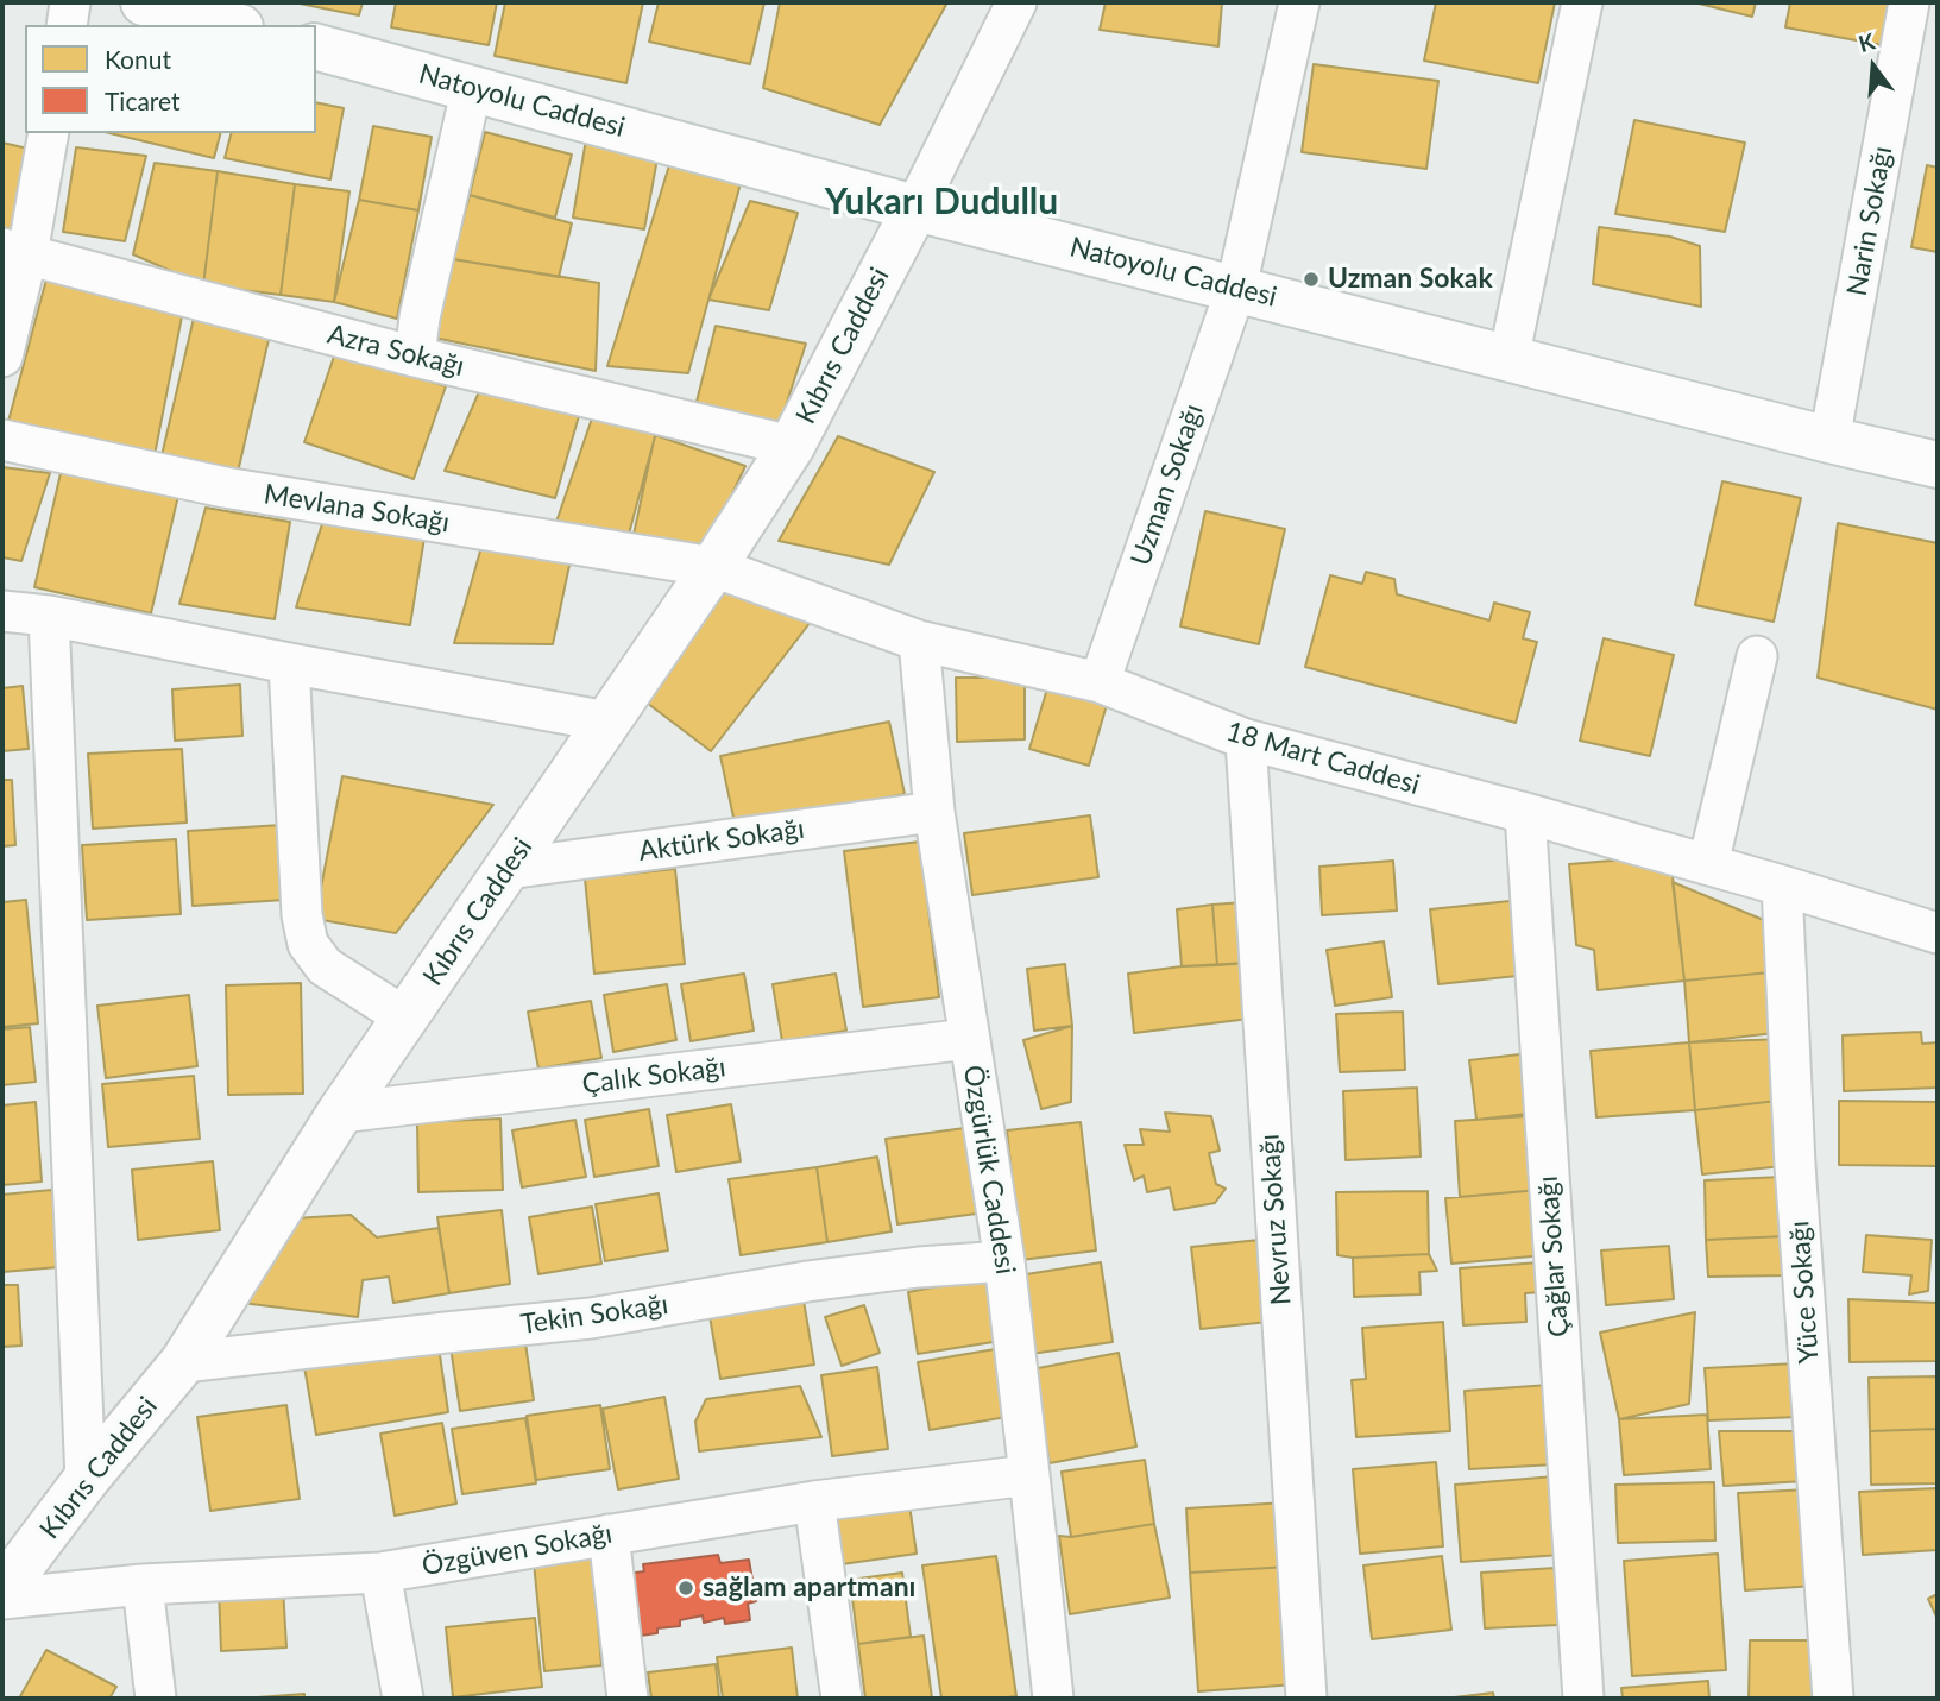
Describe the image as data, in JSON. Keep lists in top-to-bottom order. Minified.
{"streets":{"main road":["Natoyolu Caddesi","Kıbrıs Caddesi"],"street":["Narin Sokağı","Azra Sokağı","Uzman Sokağı","Mevlana Sokağı","18 Mart Caddesi","Aktürk Sokağı","Çalık Sokağı","Özgürlük Caddesi","Nevruz Sokağı","Çağlar Sokağı","Yüce Sokağı","Tekin Sokağı","Özgüven Sokağı"]},"crossings":[["Natoyolu Caddesi","Narin Sokağı"],["Natoyolu Caddesi","Kıbrıs Caddesi"],["Natoyolu Caddesi","Uzman Sokağı"],["Kıbrıs Caddesi","Azra Sokağı"],["Kıbrıs Caddesi","Mevlana Sokağı"],["Kıbrıs Caddesi","18 Mart Caddesi"],["Kıbrıs Caddesi","Aktürk Sokağı"],["Kıbrıs Caddesi","Çalık Sokağı"],["Kıbrıs Caddesi","Tekin Sokağı"],["Uzman Sokağı","18 Mart Caddesi"],["Mevlana Sokağı","18 Mart Caddesi"],["18 Mart Caddesi","Özgürlük Caddesi"],["18 Mart Caddesi","Nevruz Sokağı"],["18 Mart Caddesi","Çağlar Sokağı"],["18 Mart Caddesi","Yüce Sokağı"],["Aktürk Sokağı","Özgürlük Caddesi"],["Çalık Sokağı","Özgürlük Caddesi"],["Özgürlük Caddesi","Tekin Sokağı"],["Özgürlük Caddesi","Özgüven Sokağı"]],"districts":["Yukarı Dudullu"],"places":["Uzman Sokak","sağlam apartmanı"],"legend":["Konut","Ticaret"],"north":"top"}
